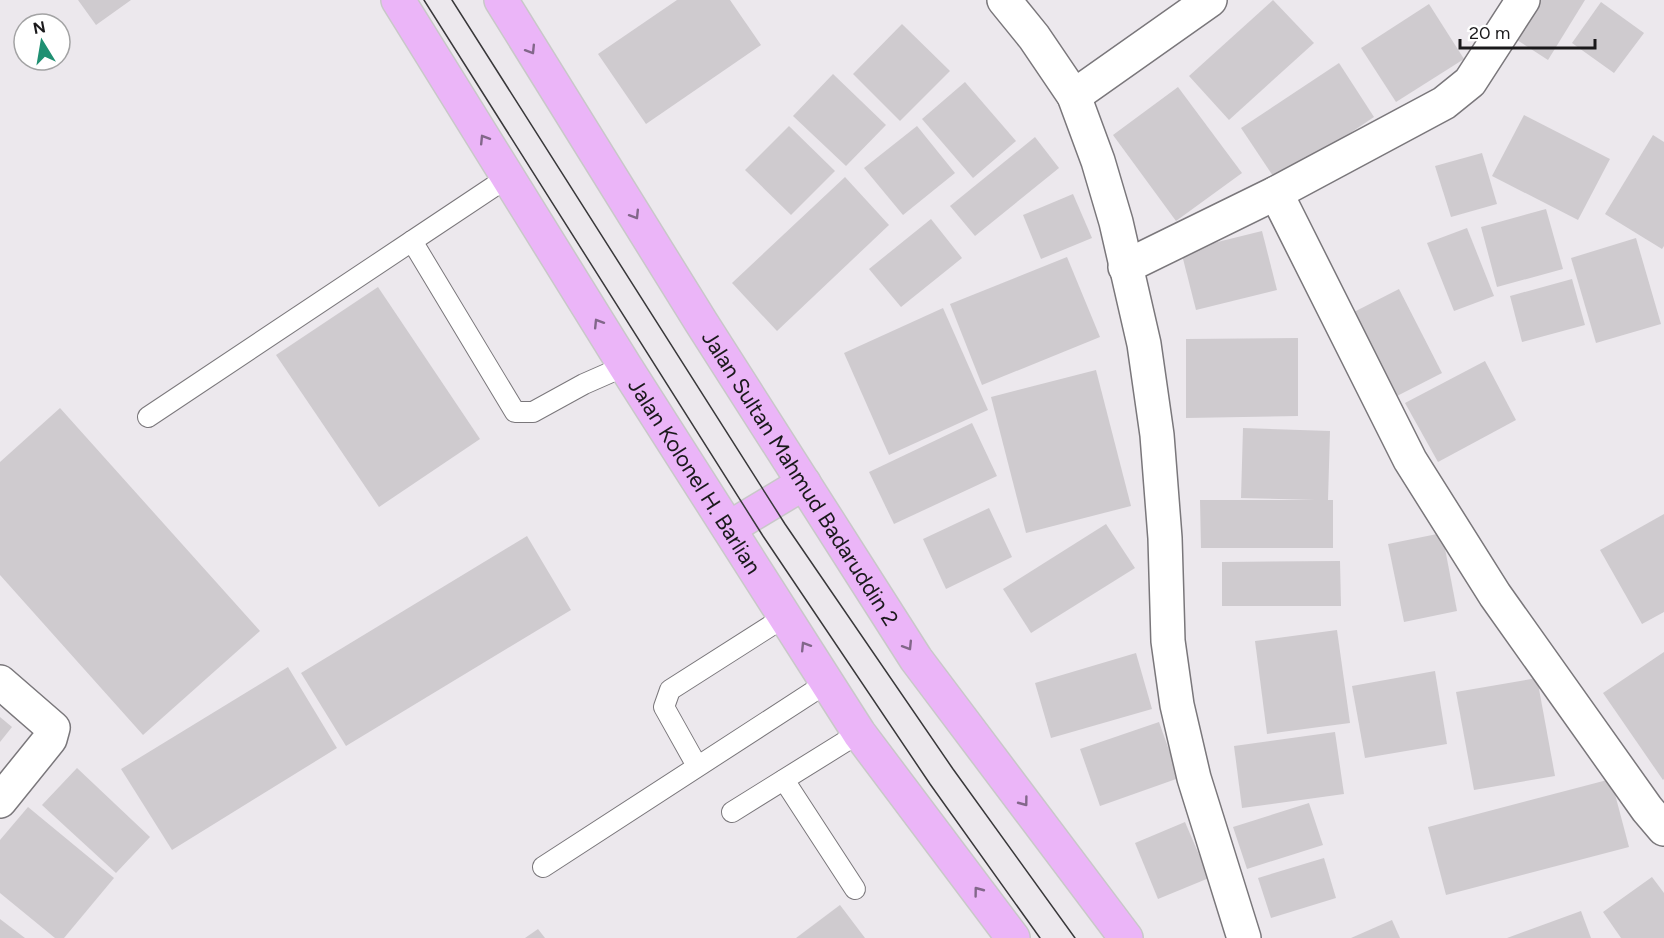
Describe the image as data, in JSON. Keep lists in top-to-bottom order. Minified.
{"streets":{"highway":["Jalan Kolonel H. Barlian","Jalan Sultan Mahmud Badaruddin 2"]},"one_way":["Jalan Kolonel H. Barlian","Jalan Sultan Mahmud Badaruddin 2"],"scale_bar":"20 m","north":"top"}
